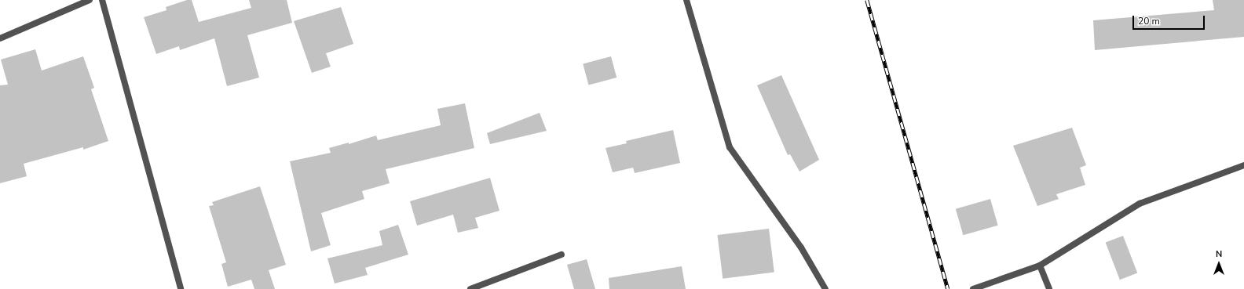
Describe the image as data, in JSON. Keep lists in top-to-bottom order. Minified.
{"scale_bar":"20 m","north":"top"}
